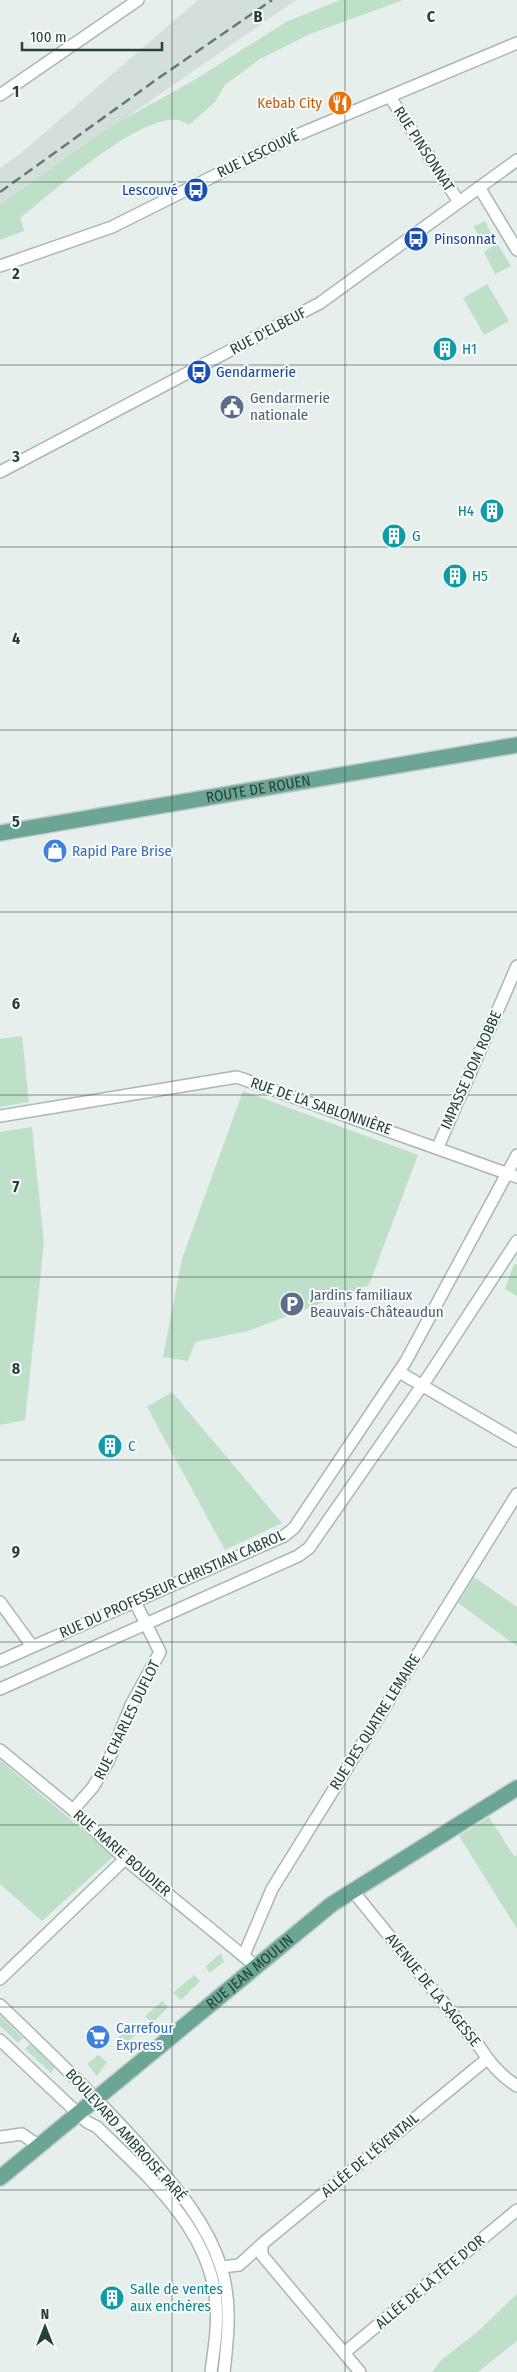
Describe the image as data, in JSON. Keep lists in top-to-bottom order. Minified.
{"streets":{"main road":["ROUTE DE ROUEN","RUE JEAN MOULIN"],"street":["RUE PINSONNAT","RUE LESCOUVÉ","RUE D'ELBEUF","IMPASSE DOM ROBBE","RUE DE LA SABLONNIÈRE","RUE DU PROFESSEUR CHRISTIAN CABROL","RUE CHARLES DUFLOT","RUE DES QUATRE LEMAIRE","RUE MARIE BOUDIER","AVENUE DE LA SAGESSE","BOULEVARD AMBROISE PARÉ","ALLÉE DE L'ÉVENTAIL","ALLÉE DE LA TÊTE D'OR"]},"crossings":[["RUE PINSONNAT","RUE LESCOUVÉ"],["RUE PINSONNAT","RUE D'ELBEUF"],["IMPASSE DOM ROBBE","RUE DE LA SABLONNIÈRE"],["RUE DE LA SABLONNIÈRE","RUE DU PROFESSEUR CHRISTIAN CABROL"],["RUE CHARLES DUFLOT","RUE MARIE BOUDIER"],["RUE DES QUATRE LEMAIRE","RUE MARIE BOUDIER"],["RUE MARIE BOUDIER","RUE JEAN MOULIN"],["RUE JEAN MOULIN","AVENUE DE LA SAGESSE"],["RUE JEAN MOULIN","BOULEVARD AMBROISE PARÉ"],["AVENUE DE LA SAGESSE","ALLÉE DE L'ÉVENTAIL"],["BOULEVARD AMBROISE PARÉ","ALLÉE DE L'ÉVENTAIL"]],"places":{"restaurant":["Kebab City"],"bus stop":["Lescouvé","Pinsonnat","Gendarmerie"],"building":["H1","H4","G","H5","C","Salle de ventes aux enchères"],"public building":["Gendarmerie nationale"],"shop":["Rapid Pare Brise"],"parking":["Jardins familiaux Beauvais-Châteaudun"],"supermarket":["Carrefour Express"]},"scale_bar":"100 m","north":"top","grid":{"columns":["B","C"],"rows":["1","2","3","4","5","6","7","8","9"]}}
